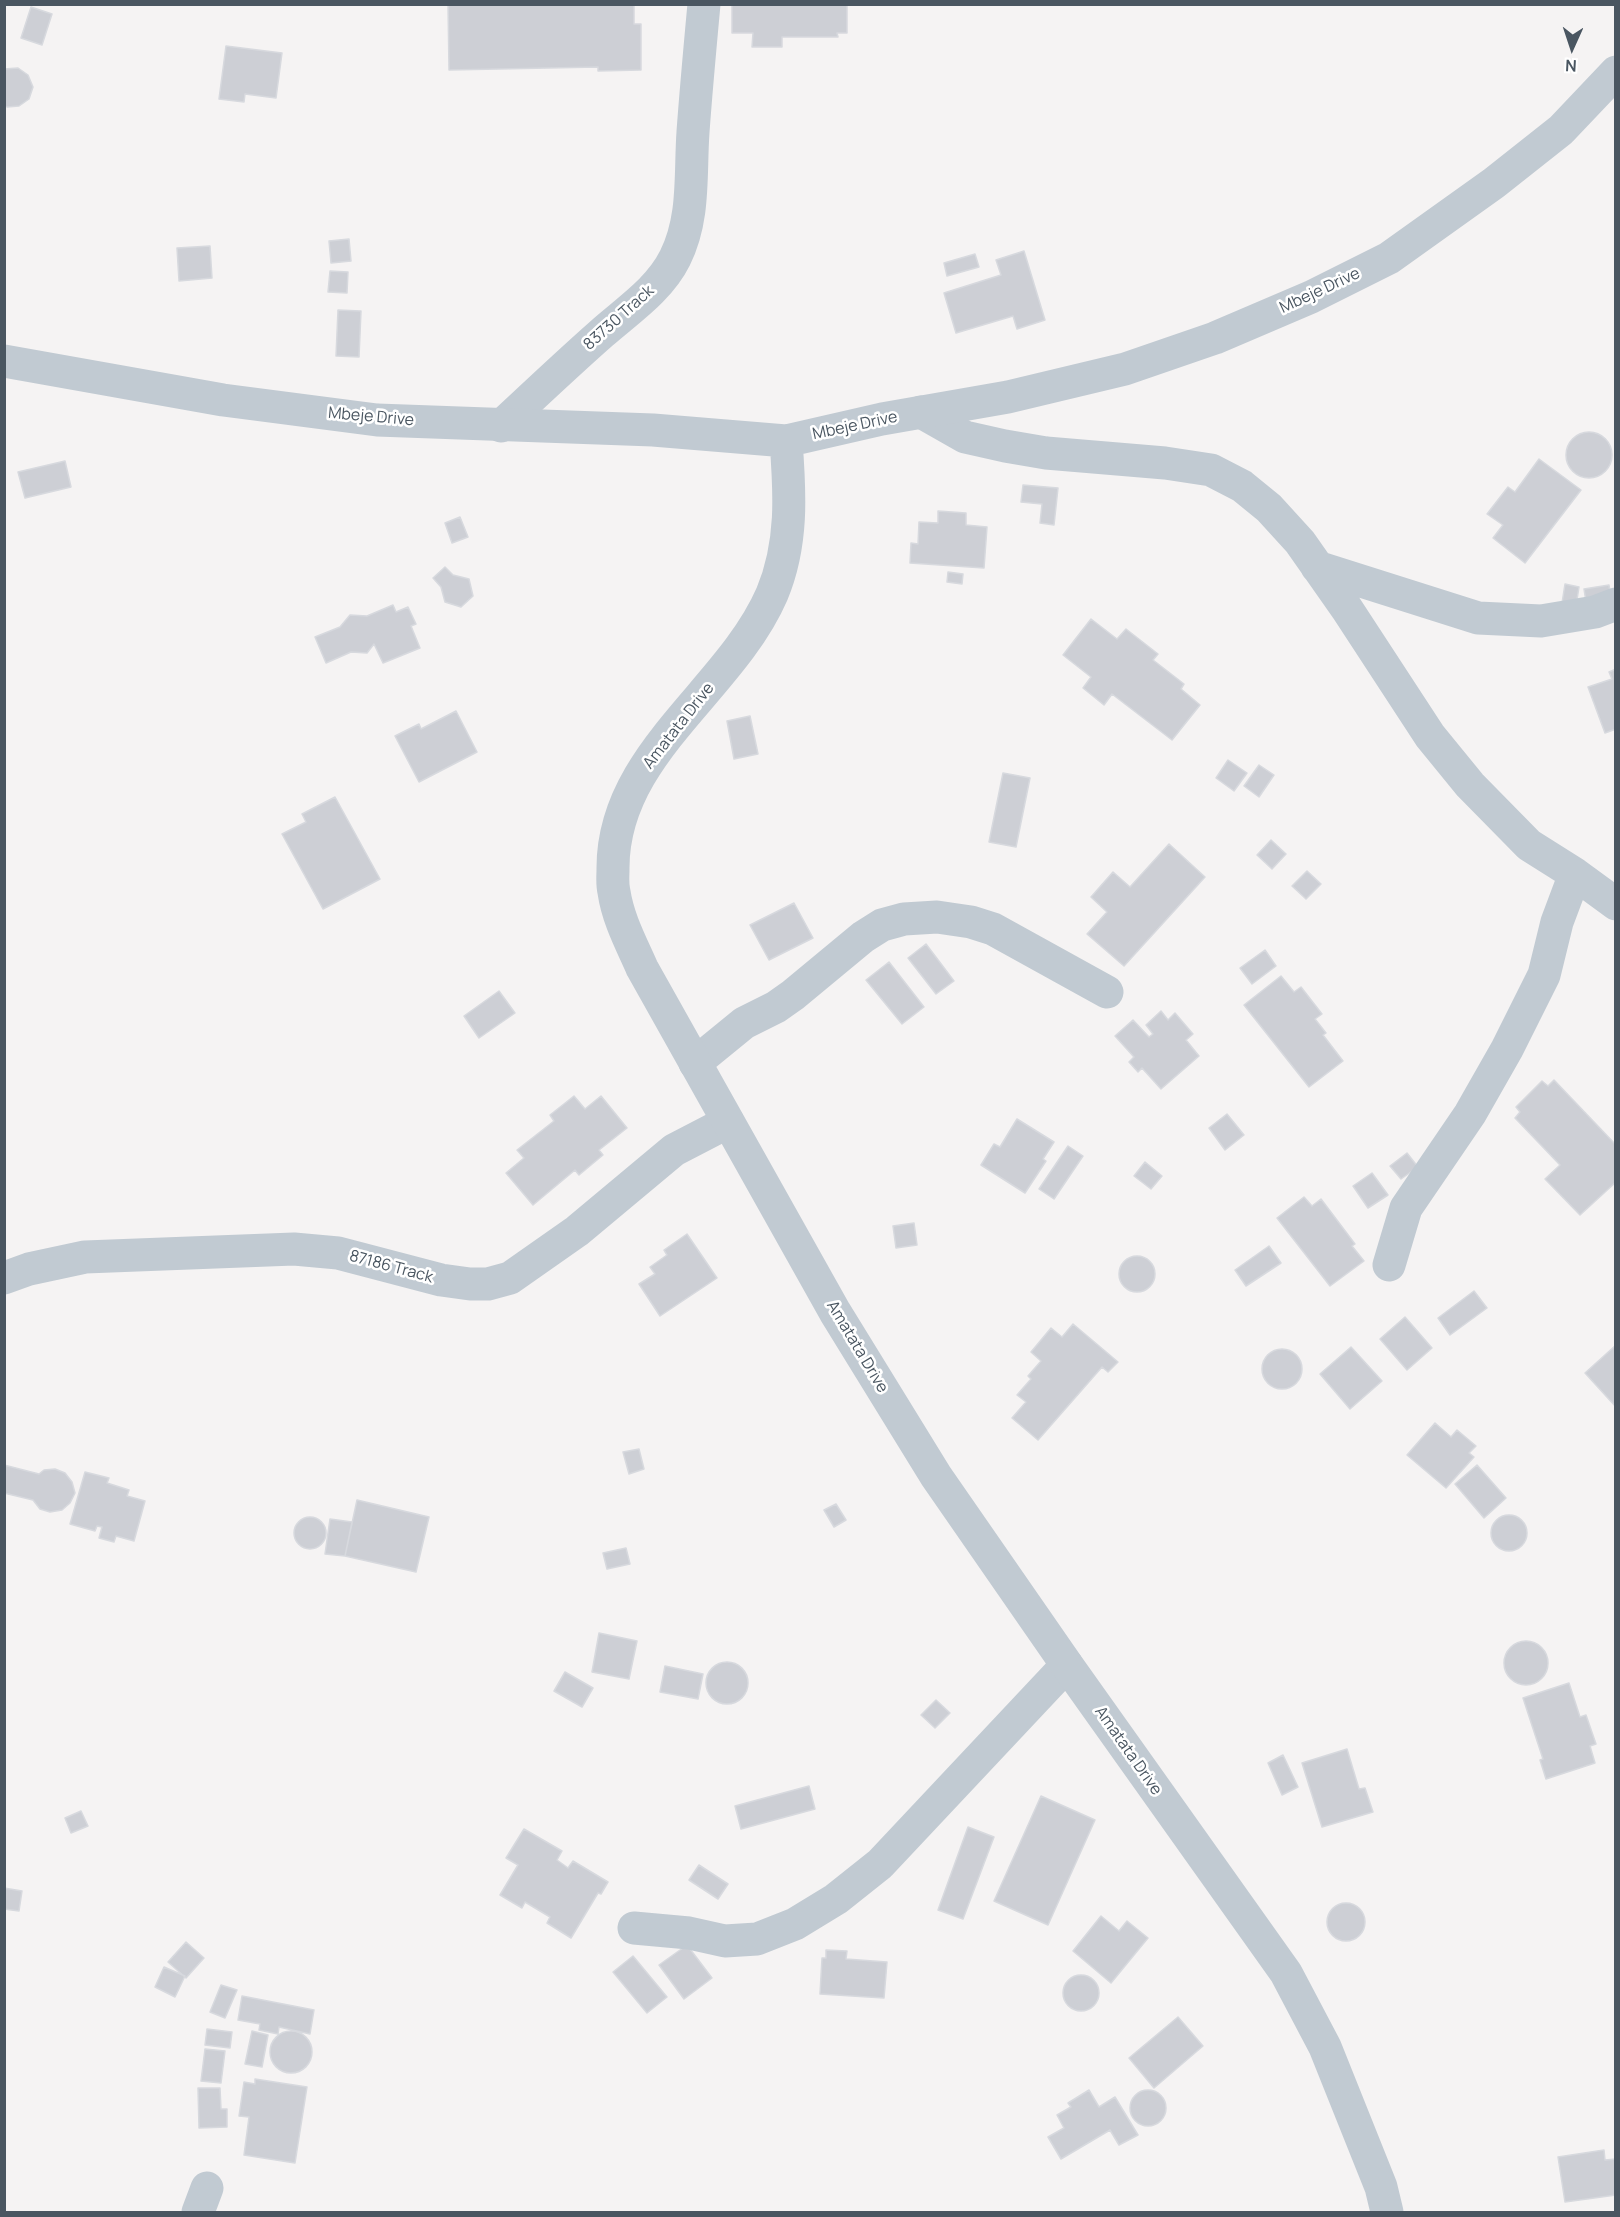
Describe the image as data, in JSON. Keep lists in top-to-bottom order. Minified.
{"streets":{"street":["Mbeje Drive","83730 Track","Amatata Drive","87186 Track"]},"crossings":[["Mbeje Drive","83730 Track"],["Mbeje Drive","Amatata Drive"],["Amatata Drive","87186 Track"]],"north":"bottom"}
